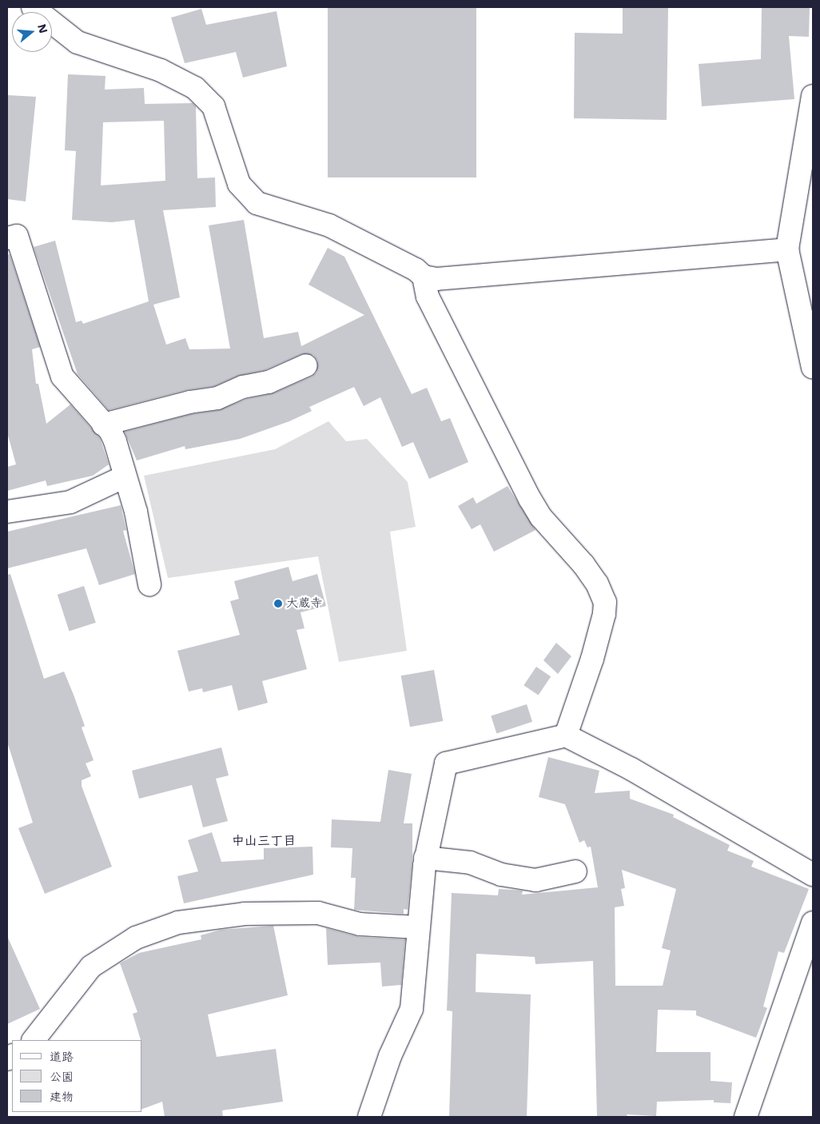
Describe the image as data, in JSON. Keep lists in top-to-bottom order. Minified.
{"districts":["中山三丁目"],"places":["大蔵寺"],"legend":["道路","公園","建物"],"north":"right"}
